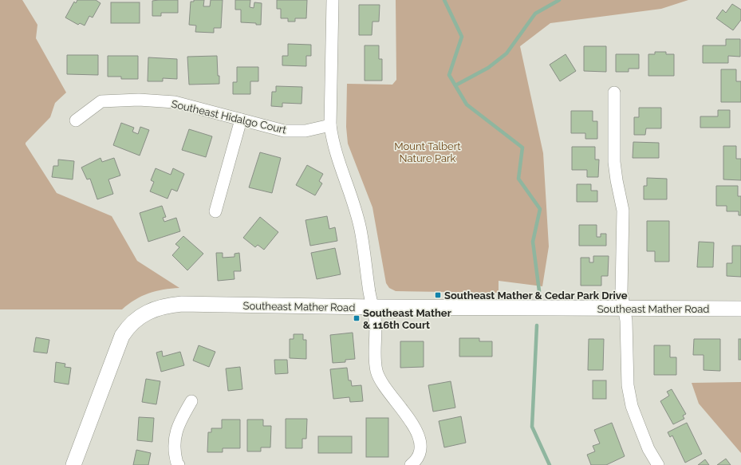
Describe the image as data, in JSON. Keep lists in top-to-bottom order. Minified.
{"streets":{"street":["Southeast Hidalgo Court","Southeast Mather Road"]},"parks":["Mount Talbert Nature Park"],"places":{"transit":["Southeast Mather & Cedar Park Drive","Southeast Mather & 116th Court"]}}
